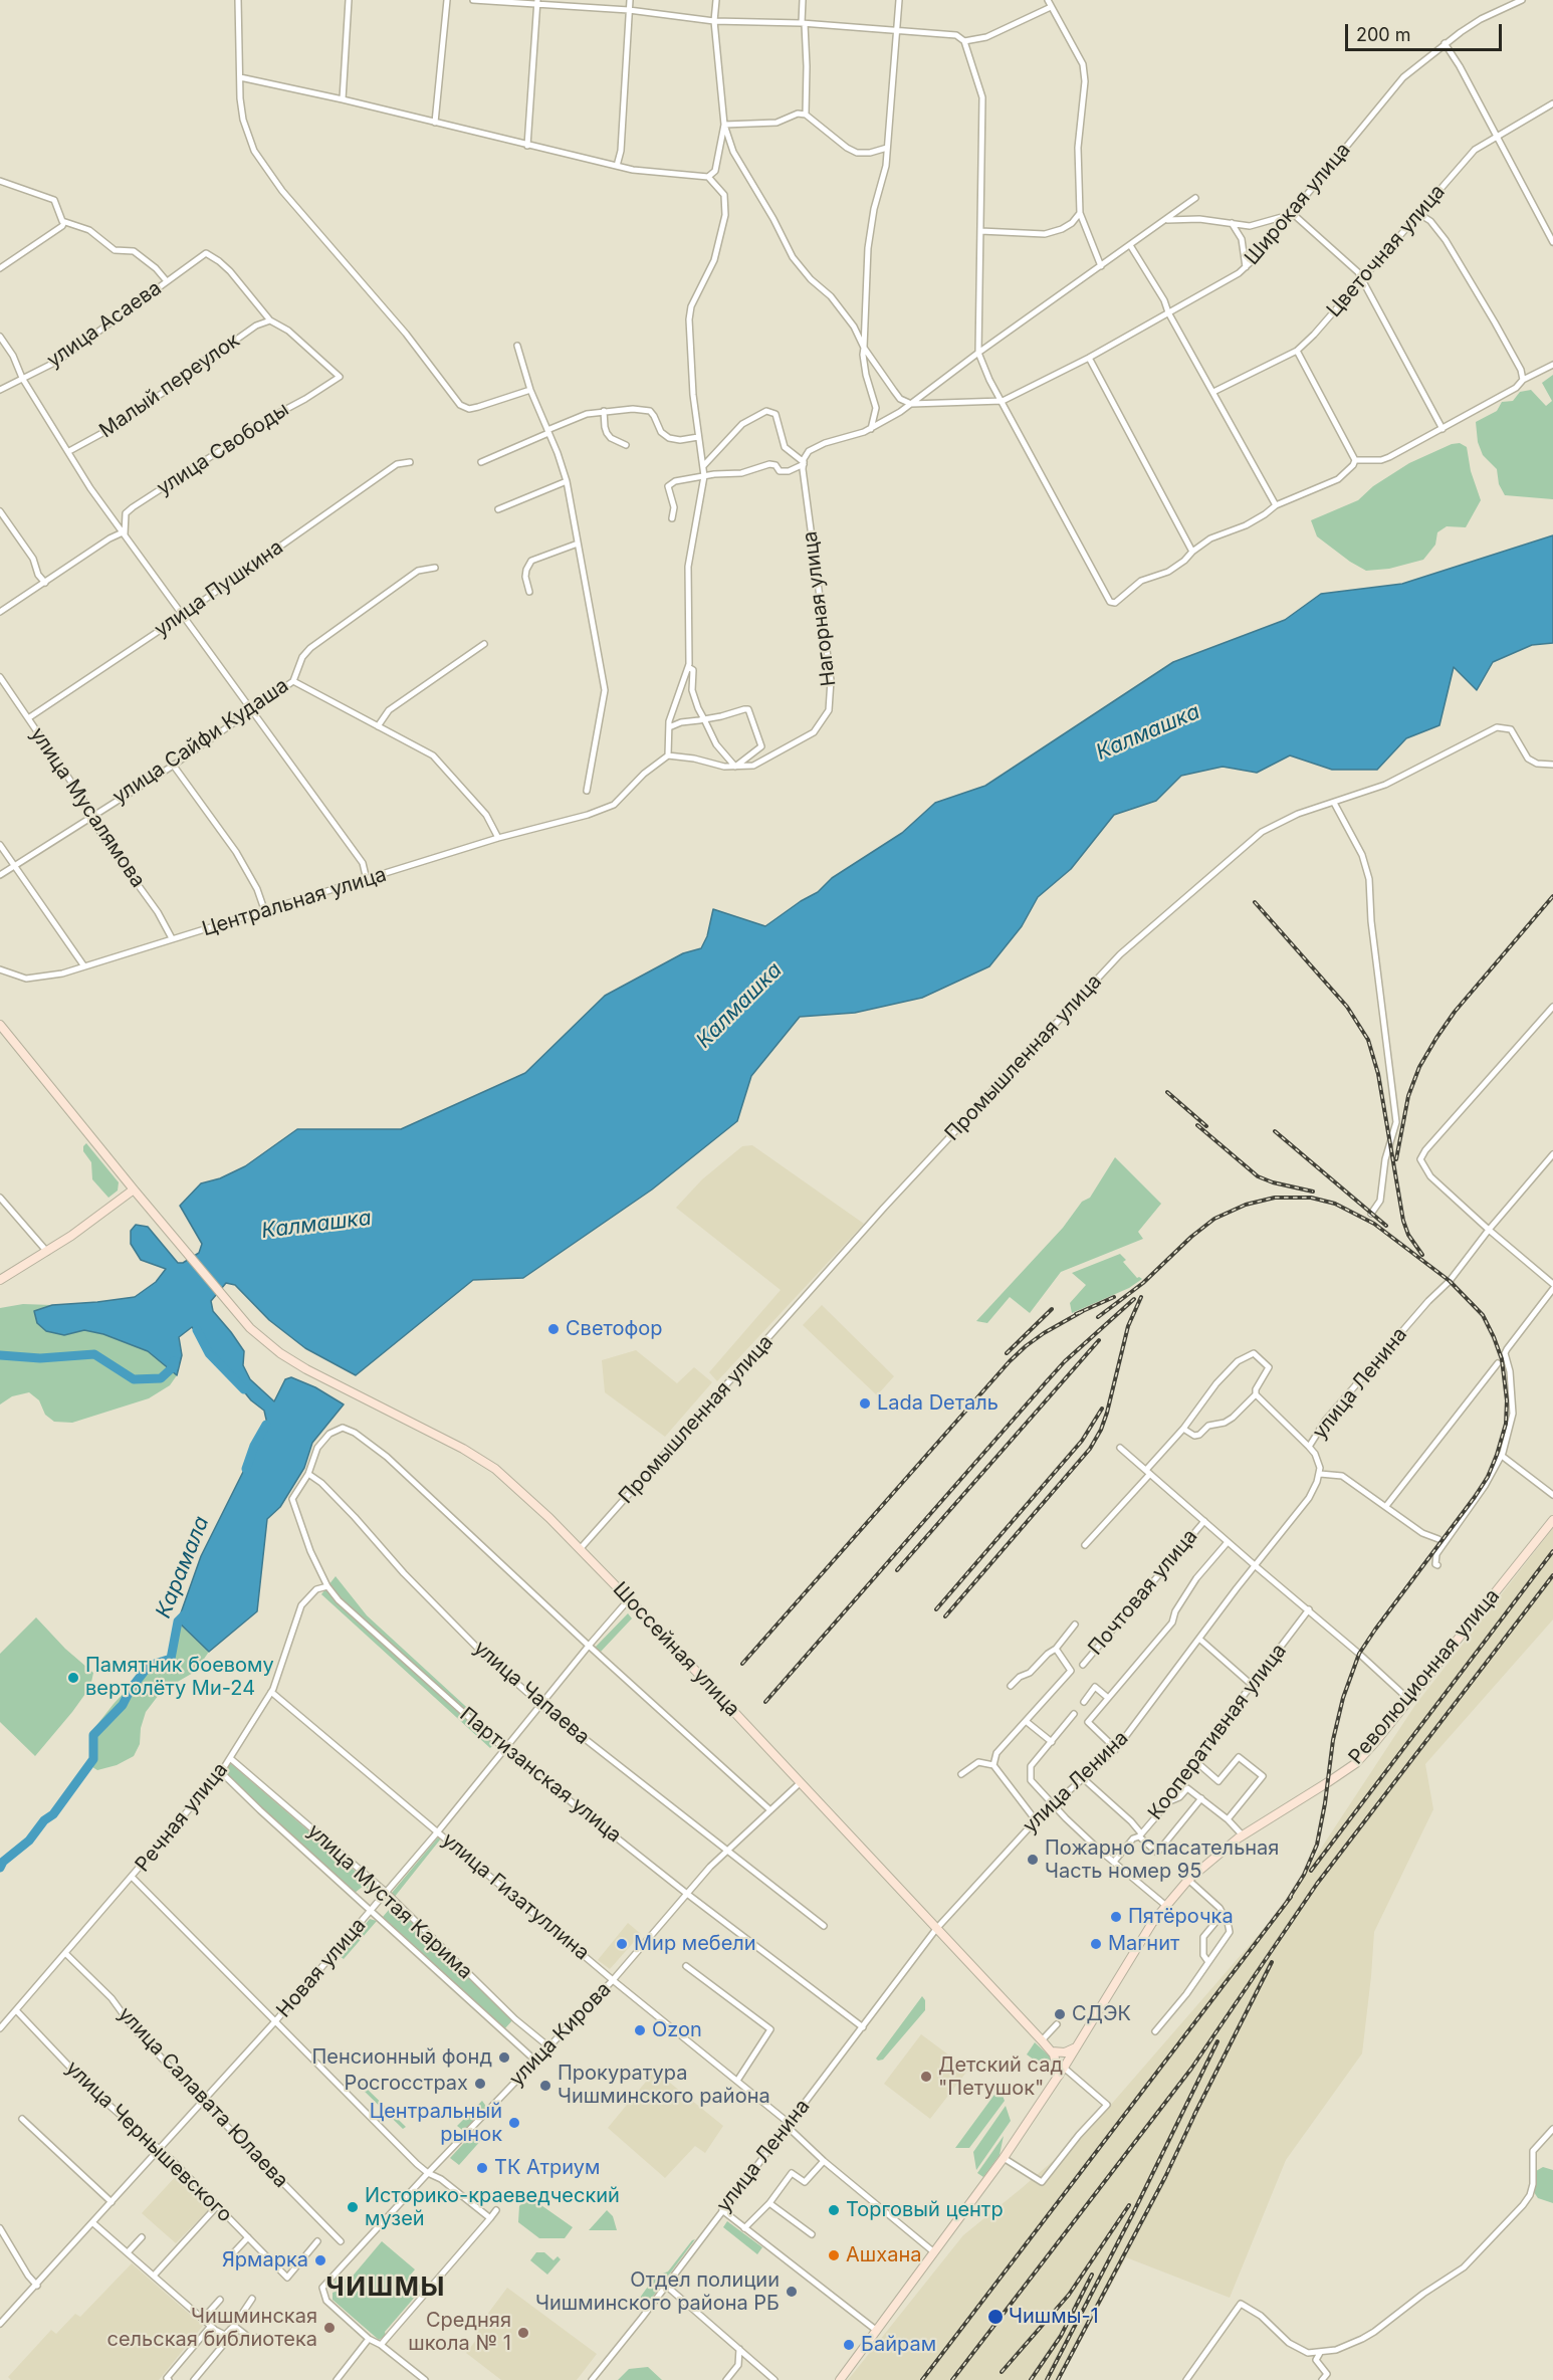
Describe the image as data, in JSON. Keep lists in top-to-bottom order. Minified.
{"streets":{"main road":["Шоссейная улица","Революционная улица"],"street":["Широкая улица","Цветочная улица","улица Асаева","Малый переулок","улица Свободы","улица Пушкина","Нагорная улица","улица Сайфи Кудаша","улица Мусалямова","Центральная улица","Промышленная улица","улица Ленина","Почтовая улица","улица Чапаева","Кооперативная улица","Партизанская улица","Речная улица","улица Гизатуллина","улица Мустая Карима","Новая улица","улица Кирова","улица Салавата Юлаева","улица Чернышевского"]},"crossings":[["улица Асаева","Малый переулок"],["улица Асаева","улица Свободы"],["Малый переулок","улица Свободы"],["улица Пушкина","улица Мусалямова"],["Нагорная улица","Центральная улица"],["улица Сайфи Кудаша","улица Мусалямова"],["улица Мусалямова","Центральная улица"],["Промышленная улица","Шоссейная улица"],["улица Ленина","Шоссейная улица"],["улица Ленина","Партизанская улица"],["улица Ленина","улица Гизатуллина"],["Шоссейная улица","Революционная улица"],["Шоссейная улица","Новая улица"],["Шоссейная улица","улица Кирова"],["Революционная улица","улица Гизатуллина"],["улица Чапаева","Партизанская улица"],["улица Чапаева","Новая улица"],["улица Чапаева","улица Кирова"],["Партизанская улица","Речная улица"],["Партизанская улица","Новая улица"],["Партизанская улица","улица Кирова"],["Речная улица","улица Гизатуллина"],["Речная улица","улица Мустая Карима"],["Речная улица","улица Салавата Юлаева"],["Речная улица","улица Чернышевского"],["улица Гизатуллина","Новая улица"],["улица Гизатуллина","улица Кирова"],["улица Мустая Карима","Новая улица"],["улица Мустая Карима","улица Кирова"],["Новая улица","улица Салавата Юлаева"],["Новая улица","улица Чернышевского"]],"districts":["ЧИШМЫ"],"water":["Калмашка","Карамала"],"places":["Светофор","Lada Dеталь","Памятник боевому вертолёту Ми-24","Пожарно Спасательная Часть номер 95","Пятёрочка","Мир мебели","Магнит","СДЭК","Ozon","Пенсионный фонд","Детский сад \"Петушок\"","Росгосстрах","Прокуратура Чишминского района","Центральный рынок","ТК Атриум","Историко-краеведческий музей","Торговый центр","Ашхана","Ярмарка","Отдел полиции Чишминского района РБ","Чишмы-1","Чишминская сельская библиотека","Средняя школа № 1","Байрам"],"scale_bar":"200 m"}
